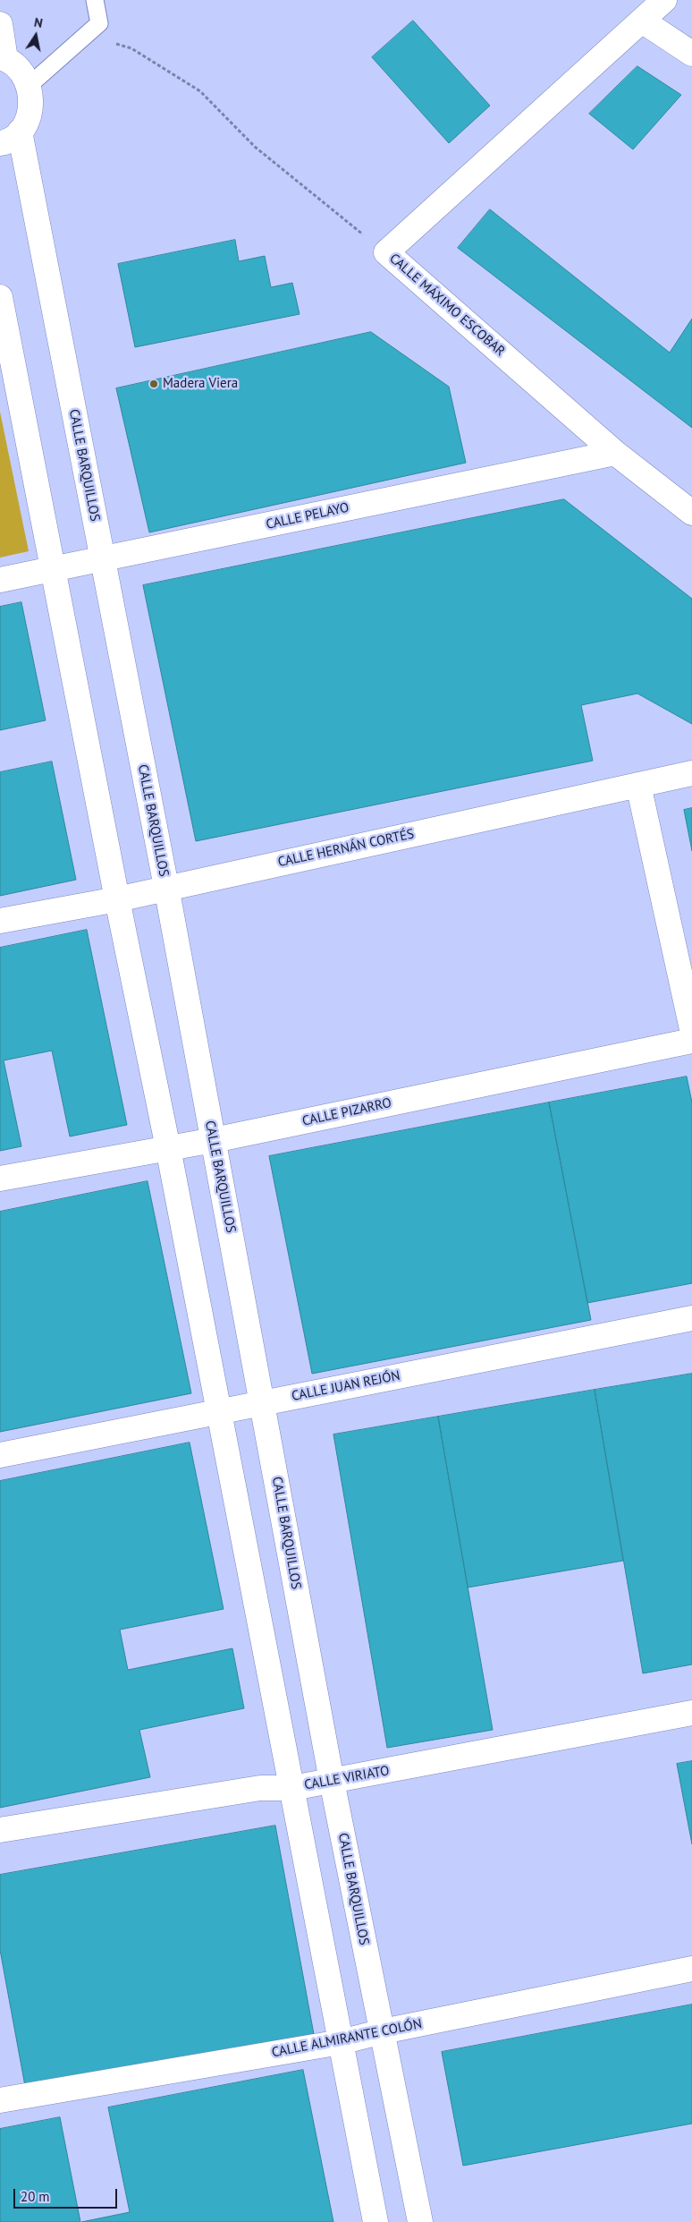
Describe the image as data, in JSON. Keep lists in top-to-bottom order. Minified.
{"streets":{"street":["CALLE MÁXIMO ESCOBAR","CALLE BARQUILLOS","CALLE PELAYO","CALLE HERNÁN CORTÉS","CALLE PIZARRO","CALLE JUAN REJÓN","CALLE VIRIATO","CALLE ALMIRANTE COLÓN"]},"crossings":[["CALLE MÁXIMO ESCOBAR","CALLE PELAYO"],["CALLE BARQUILLOS","CALLE PELAYO"],["CALLE BARQUILLOS","CALLE HERNÁN CORTÉS"],["CALLE BARQUILLOS","CALLE PIZARRO"],["CALLE BARQUILLOS","CALLE JUAN REJÓN"],["CALLE BARQUILLOS","CALLE VIRIATO"],["CALLE BARQUILLOS","CALLE ALMIRANTE COLÓN"]],"places":["Madera Viera"],"scale_bar":"20 m","north":"top"}
